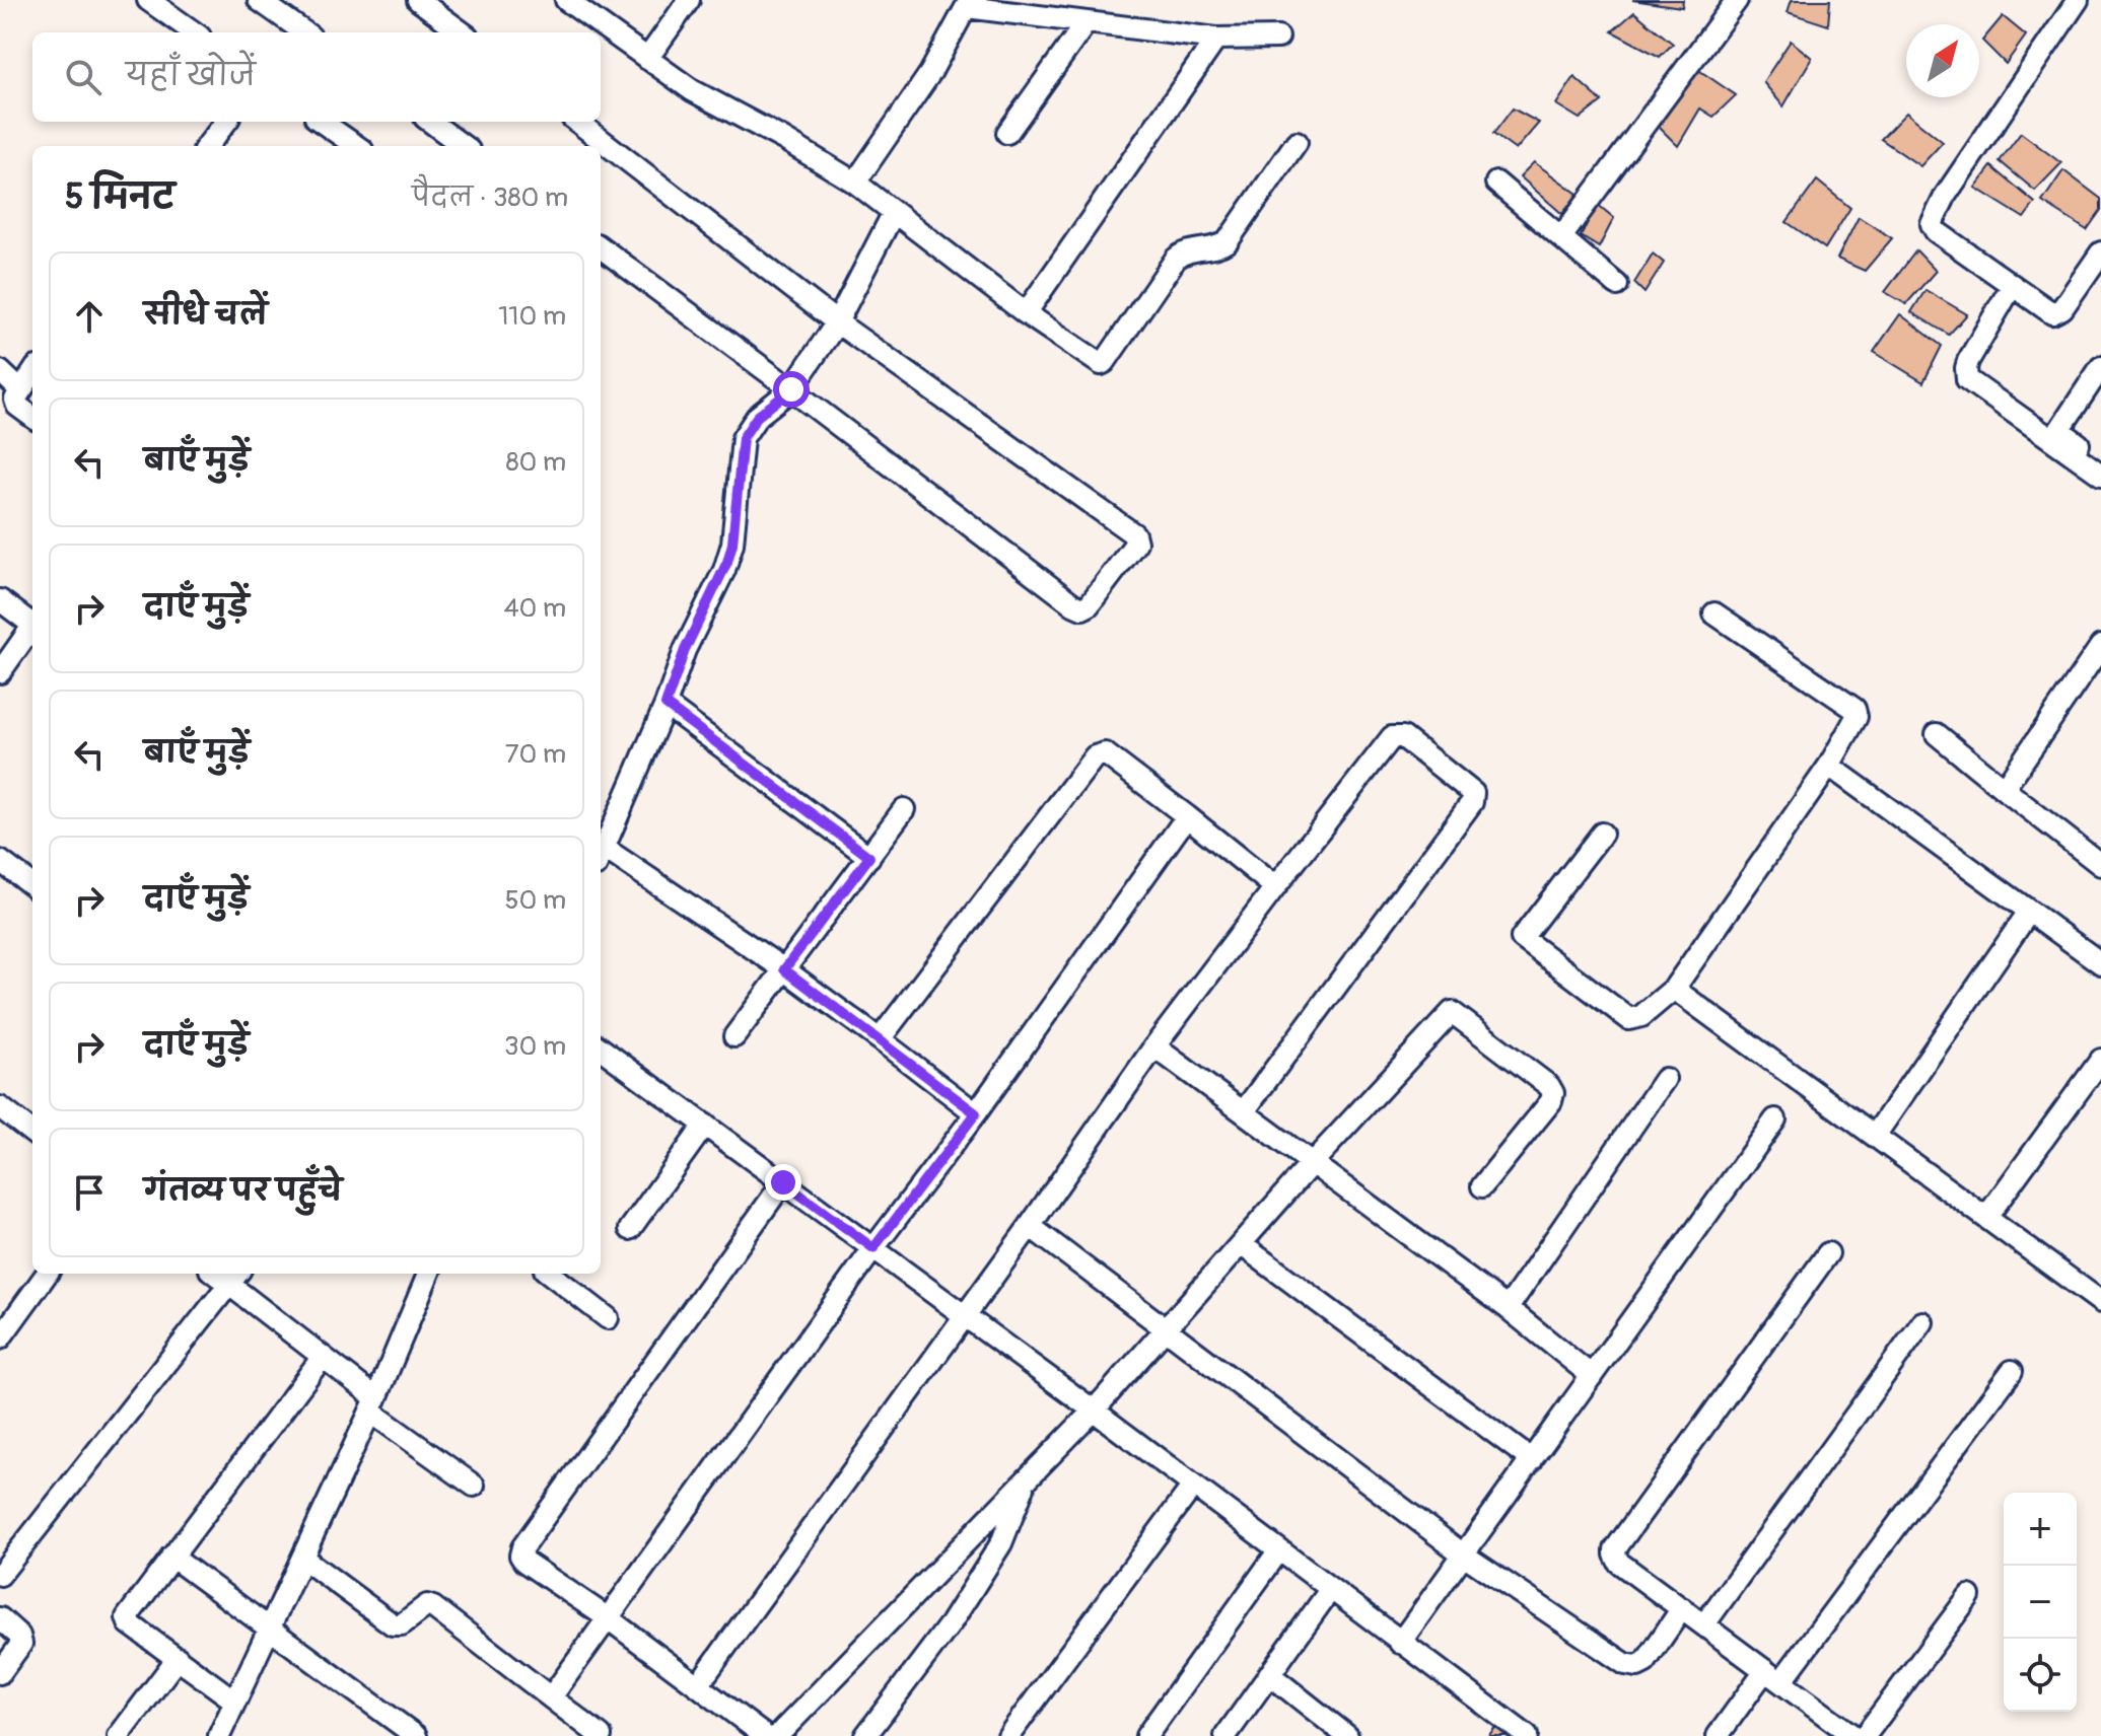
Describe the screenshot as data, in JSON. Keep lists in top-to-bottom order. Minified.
{"north":"top right","page":{"search":"यहाँ खोजें","heading":["5 मिनट","पैदल · 380 m"],"list":[["सीधे चलें","110 m"],["बाएँ मुड़ें","80 m"],["दाएँ मुड़ें","40 m"],["बाएँ मुड़ें","70 m"],["दाएँ मुड़ें","50 m"],["दाएँ मुड़ें","30 m"],"गंतव्य पर पहुँचे"],"map_buttons":["+","−"]}}
